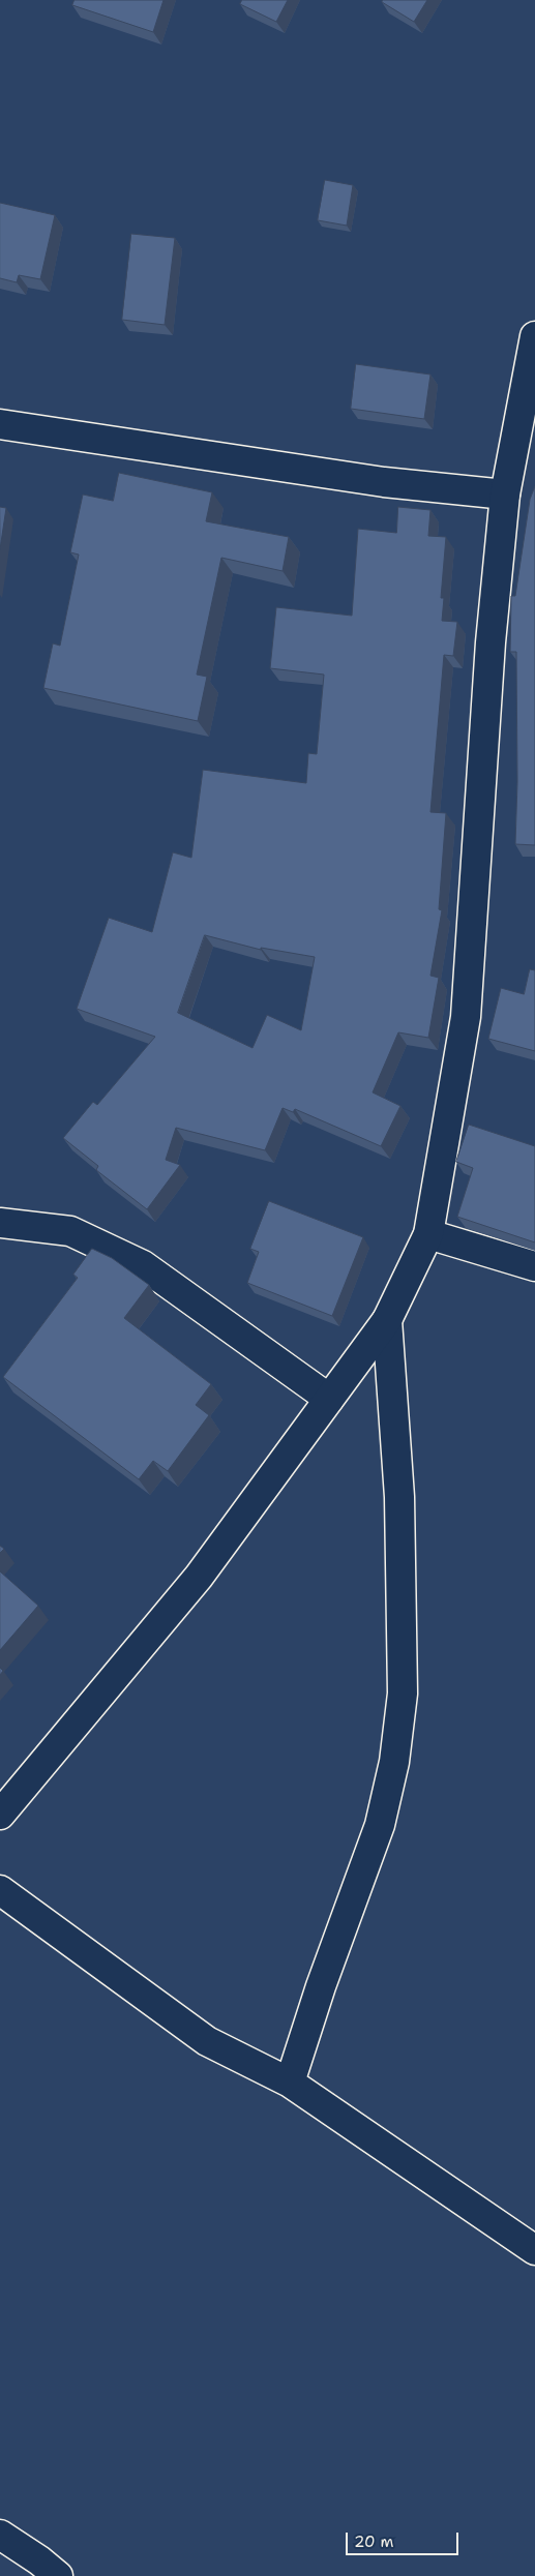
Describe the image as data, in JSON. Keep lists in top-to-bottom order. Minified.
{"scale_bar":"20 m"}
